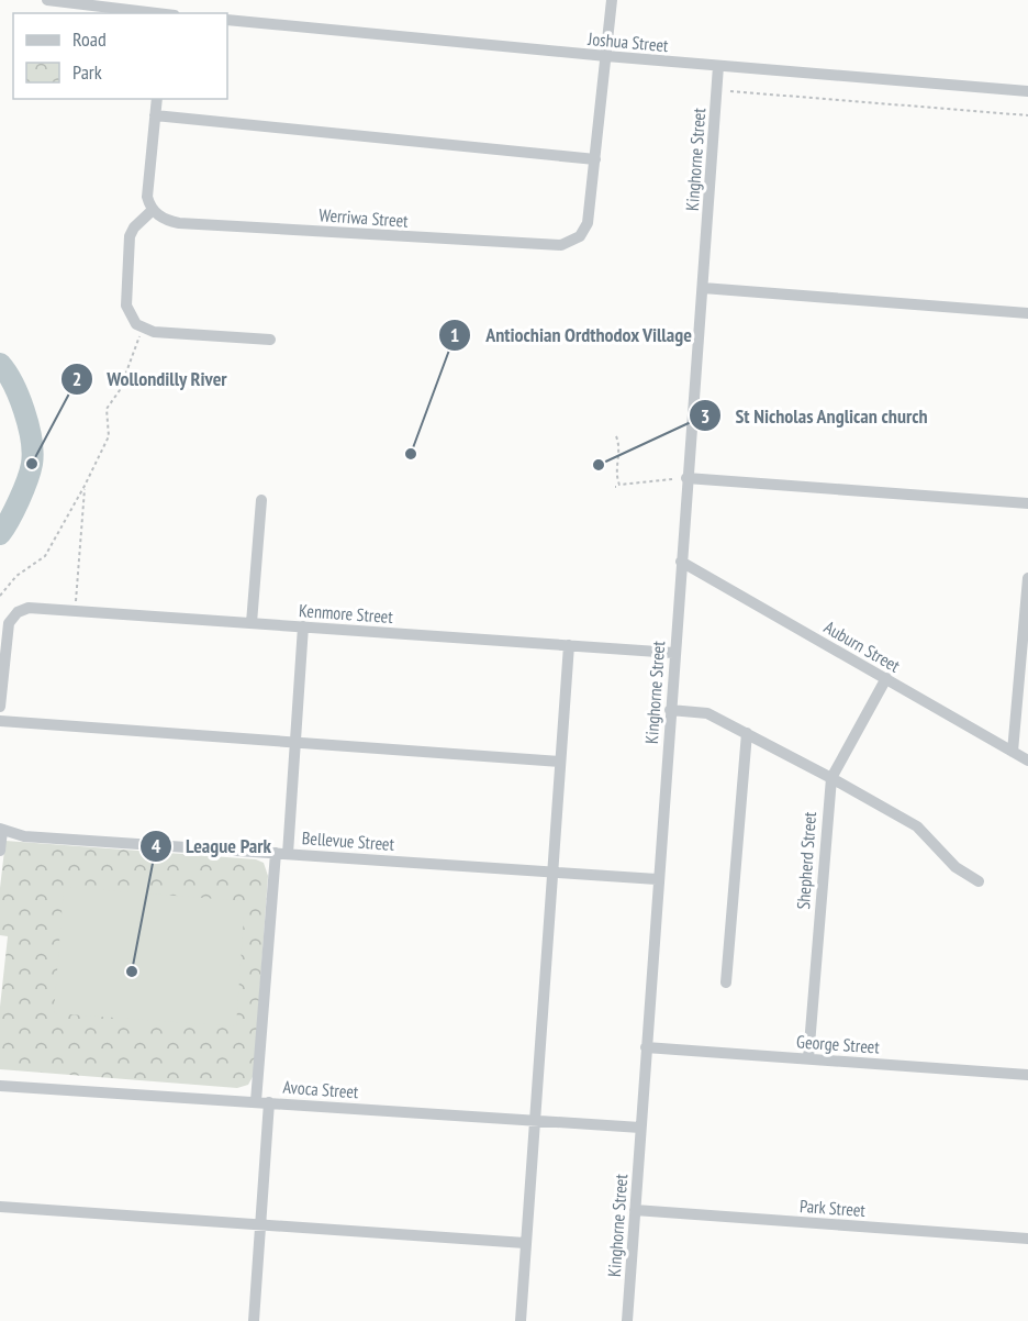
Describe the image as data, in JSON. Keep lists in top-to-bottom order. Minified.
{"streets":{"street":["Joshua Street","Kinghorne Street","Werriwa Street","Kenmore Street","Auburn Street","Bellevue Street","Shepherd Street","George Street","Avoca Street","Park Street"]},"crossings":[["Joshua Street","Kinghorne Street"],["Kinghorne Street","Kenmore Street"],["Kinghorne Street","Auburn Street"],["Kinghorne Street","Bellevue Street"],["Kinghorne Street","George Street"],["Kinghorne Street","Avoca Street"],["Kinghorne Street","Park Street"],["Auburn Street","Shepherd Street"],["Shepherd Street","George Street"]],"places":["Antiochian Ordthodox Village","Wollondilly River","St Nicholas Anglican church","League Park"],"legend":["Road","Park"]}
